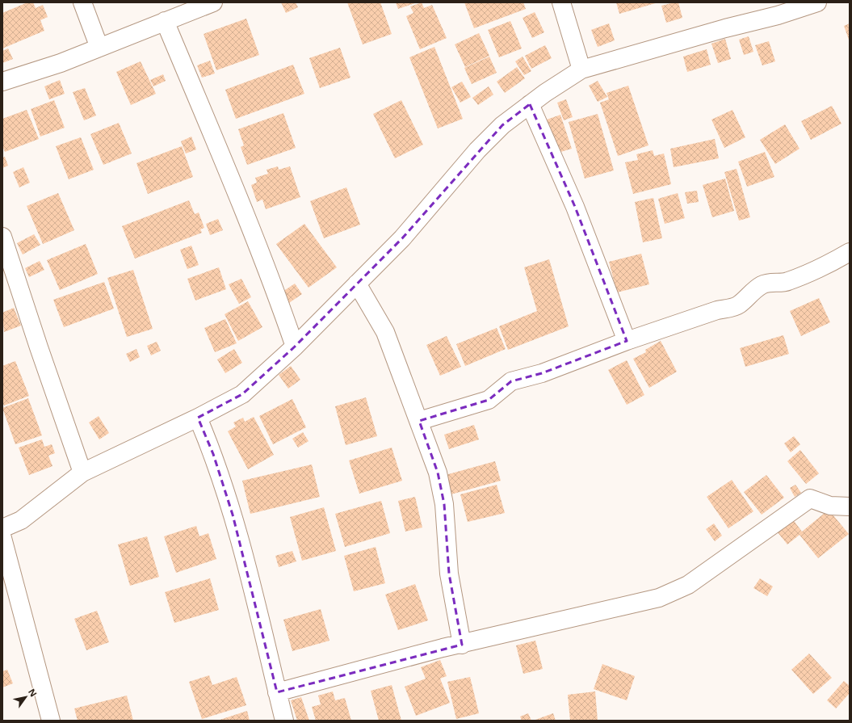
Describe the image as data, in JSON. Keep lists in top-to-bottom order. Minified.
{"north":"top right"}
